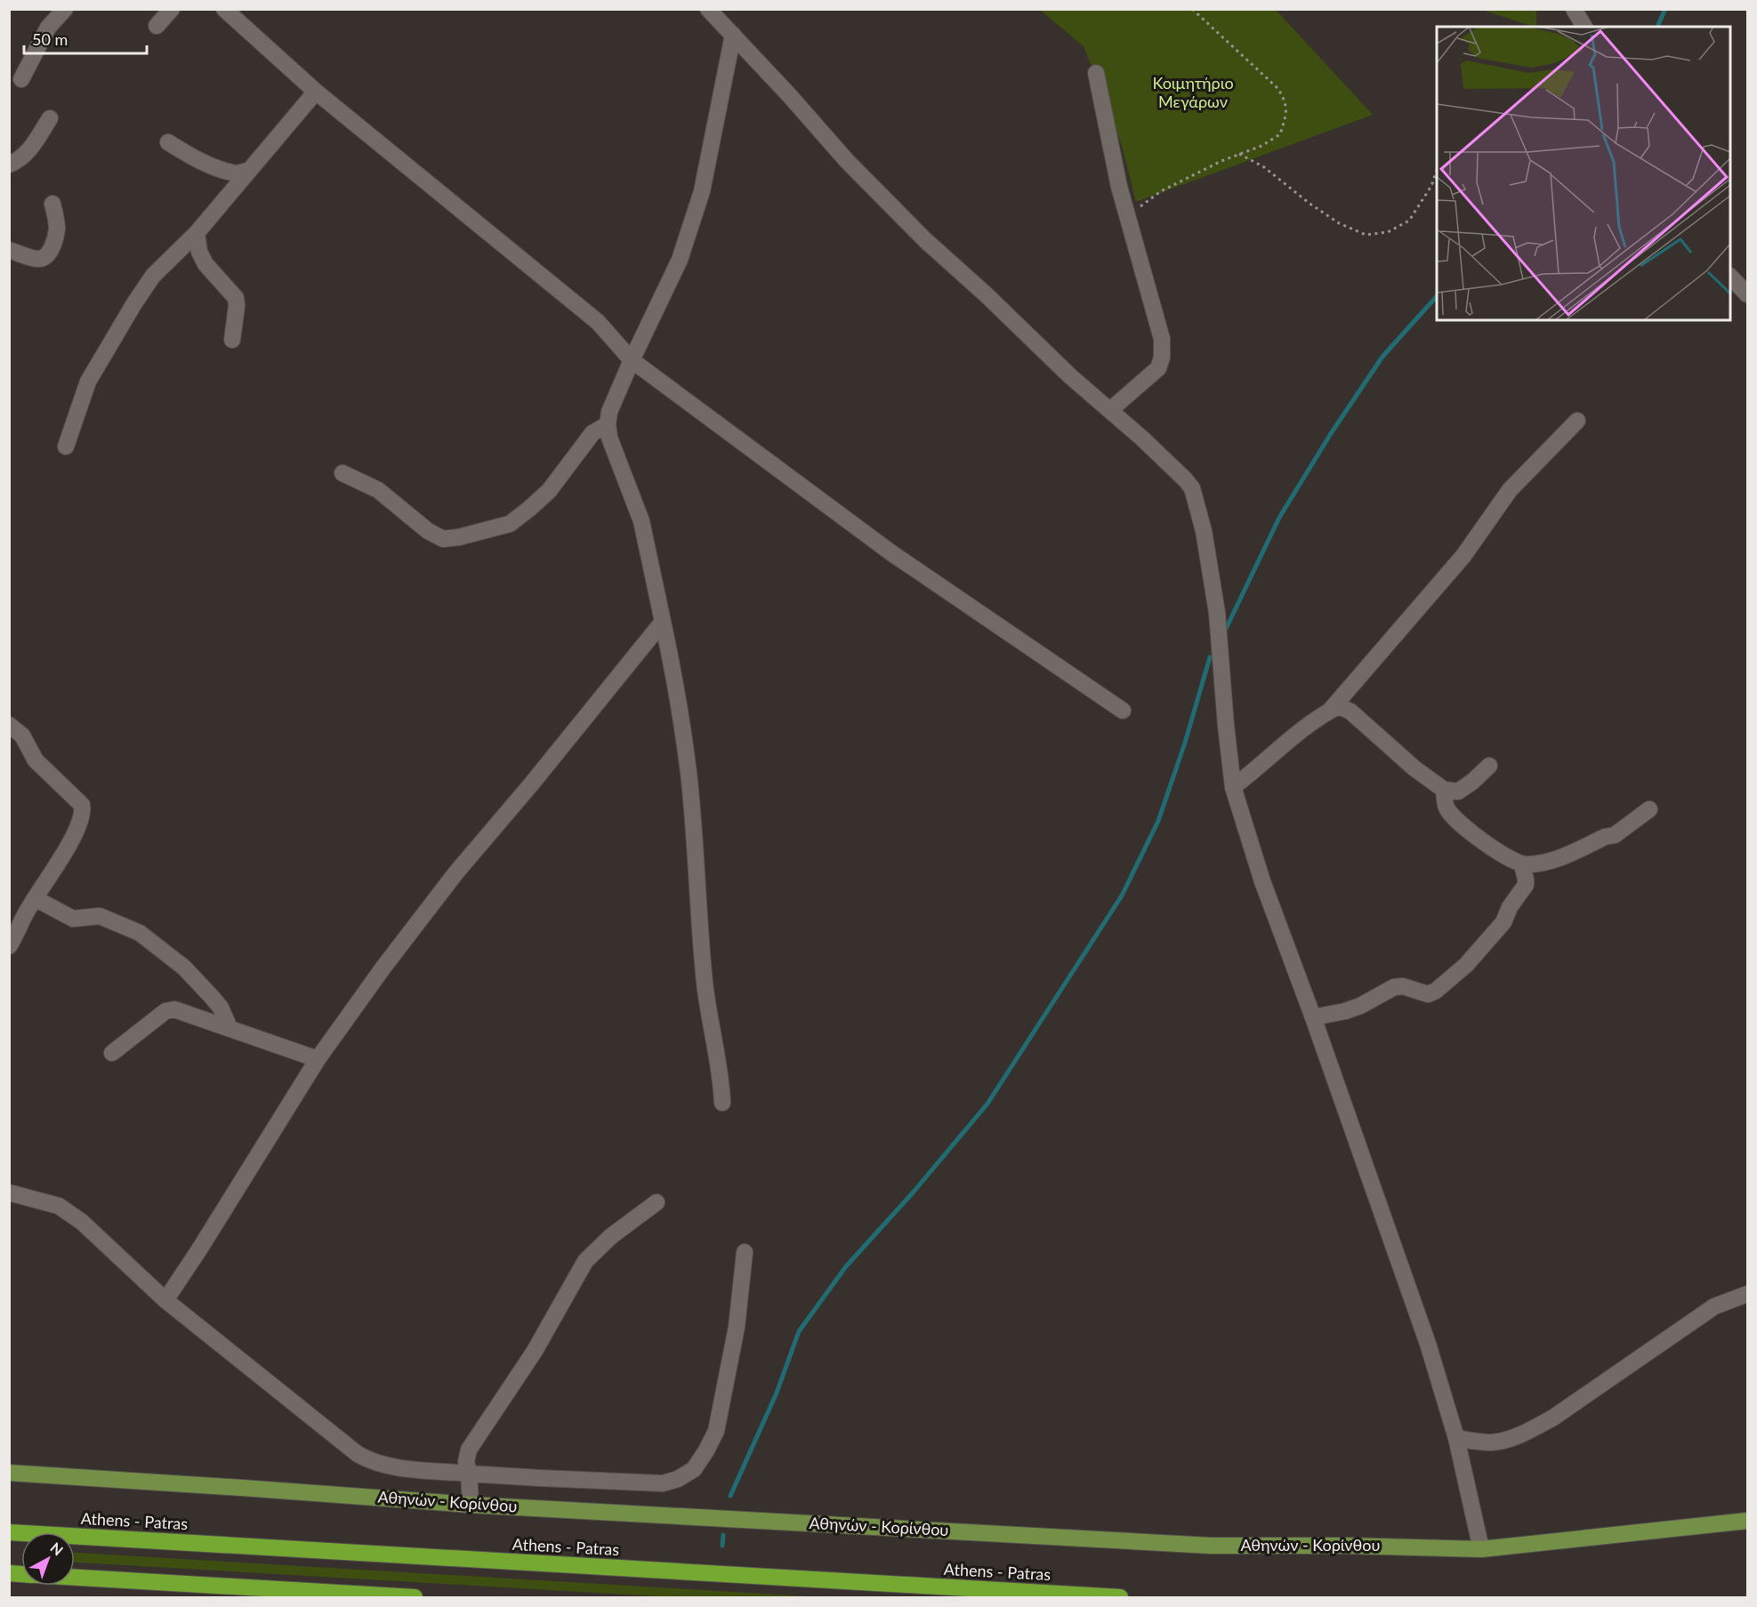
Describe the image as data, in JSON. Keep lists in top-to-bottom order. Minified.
{"streets":{"highway":["Athens - Patras"],"main road":["Αθηνών - Κορίνθου"]},"parks":["Κοιμητήριο Μεγάρων"],"scale_bar":"50 m","north":"top right"}
